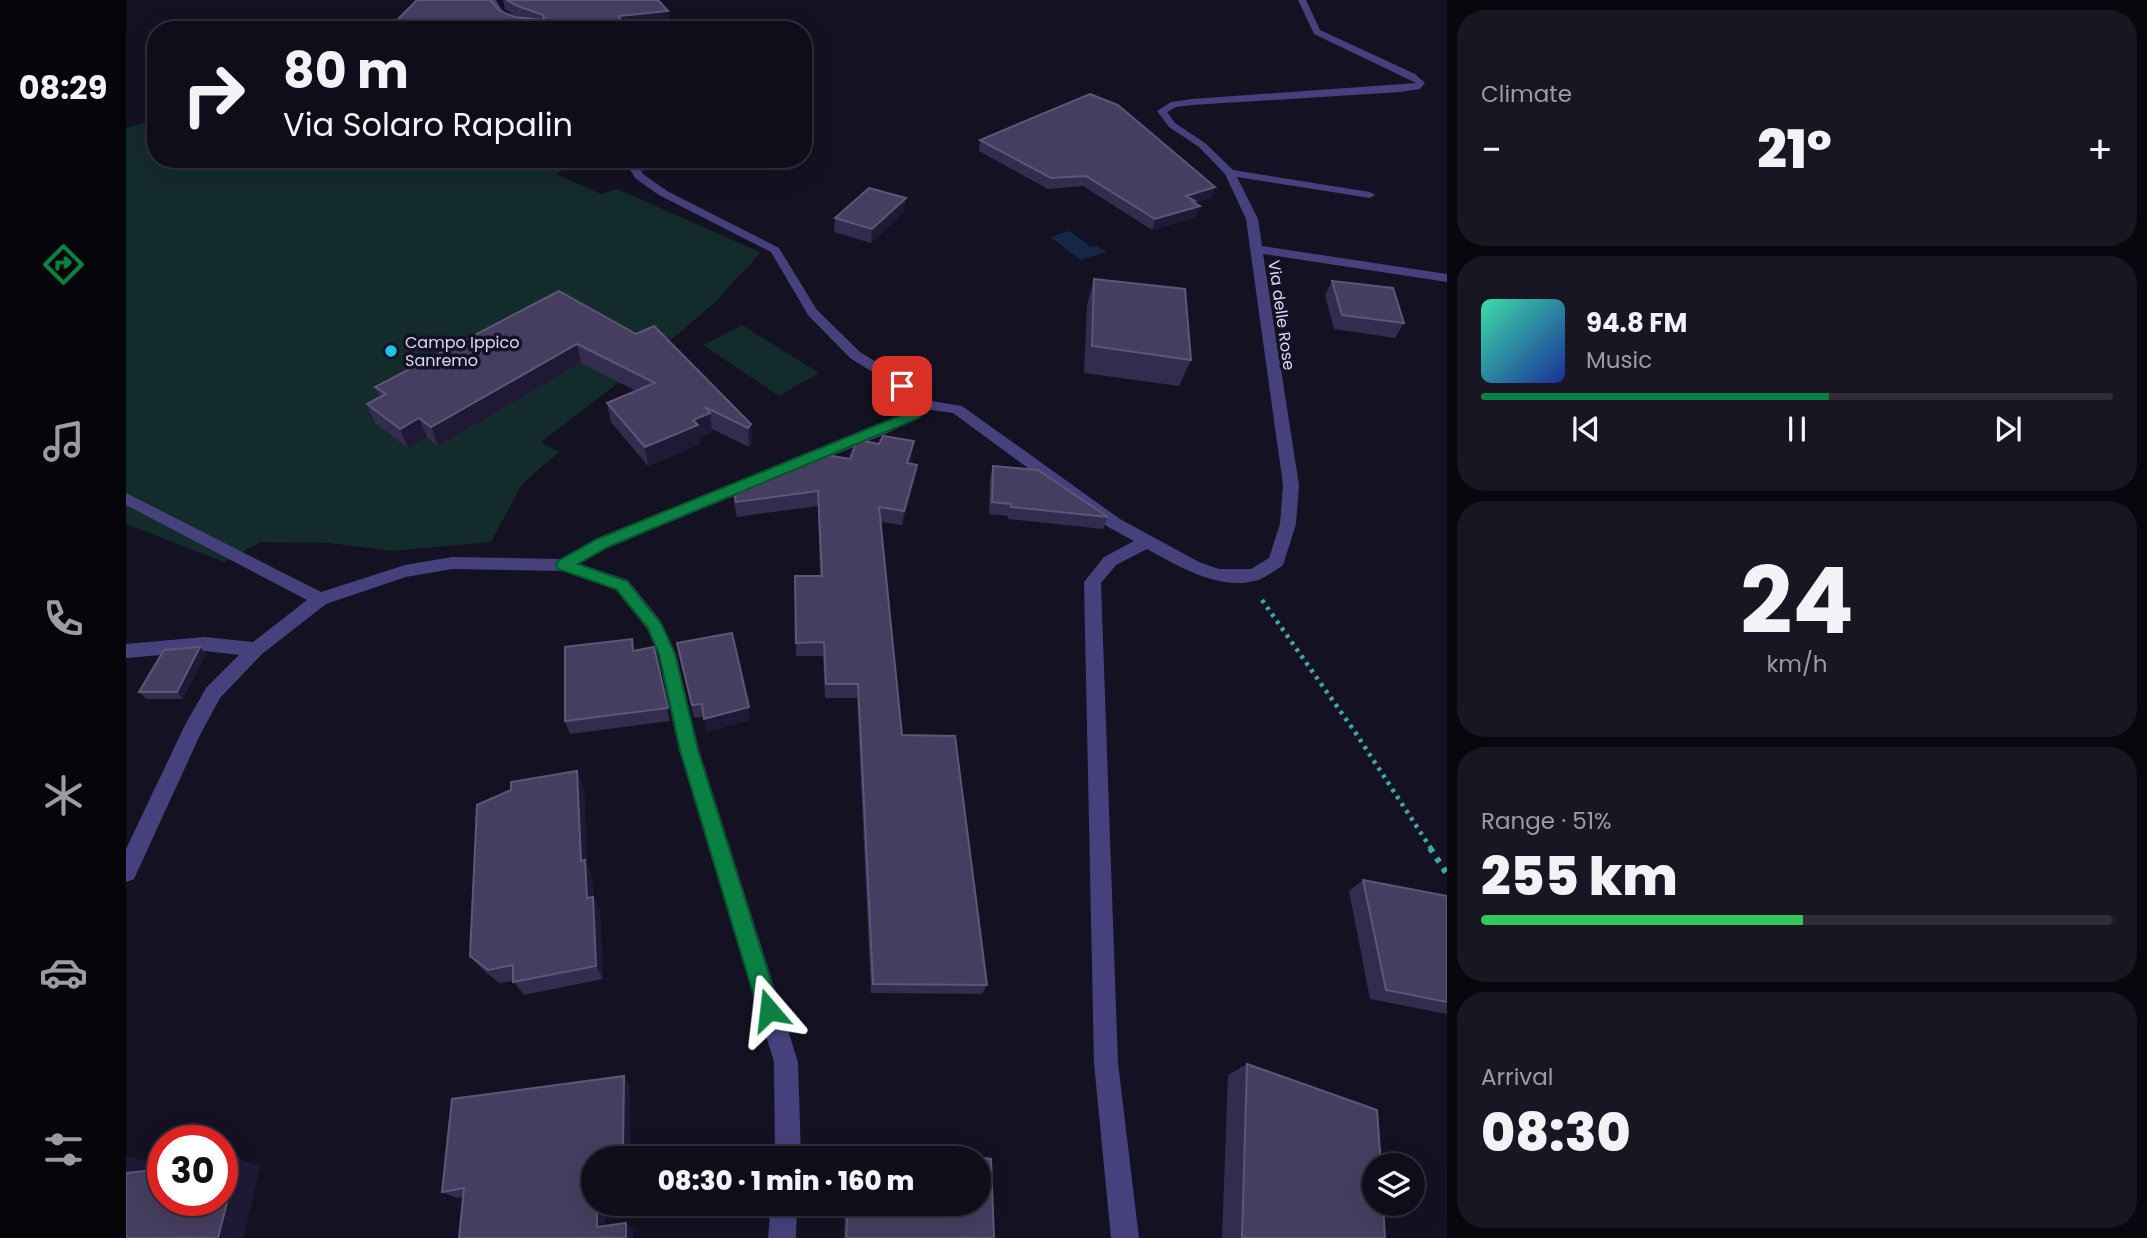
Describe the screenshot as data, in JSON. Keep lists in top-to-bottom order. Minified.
{"streets":{"street":["Via delle Rose"]},"places":["Campo Ippico Sanremo"],"page":{"tabs":"08:29","tile":["Climate",["24","km/h"],["Range · 51%","255 km"],["Arrival","08:30"]],"turn":["80 m","Via Solaro Rapalin"],"heat":["−","21°","+"],"song":["94.8 FM","Music"],"limit":"30","trip":"08:30 · 1 min · 160 m"}}
